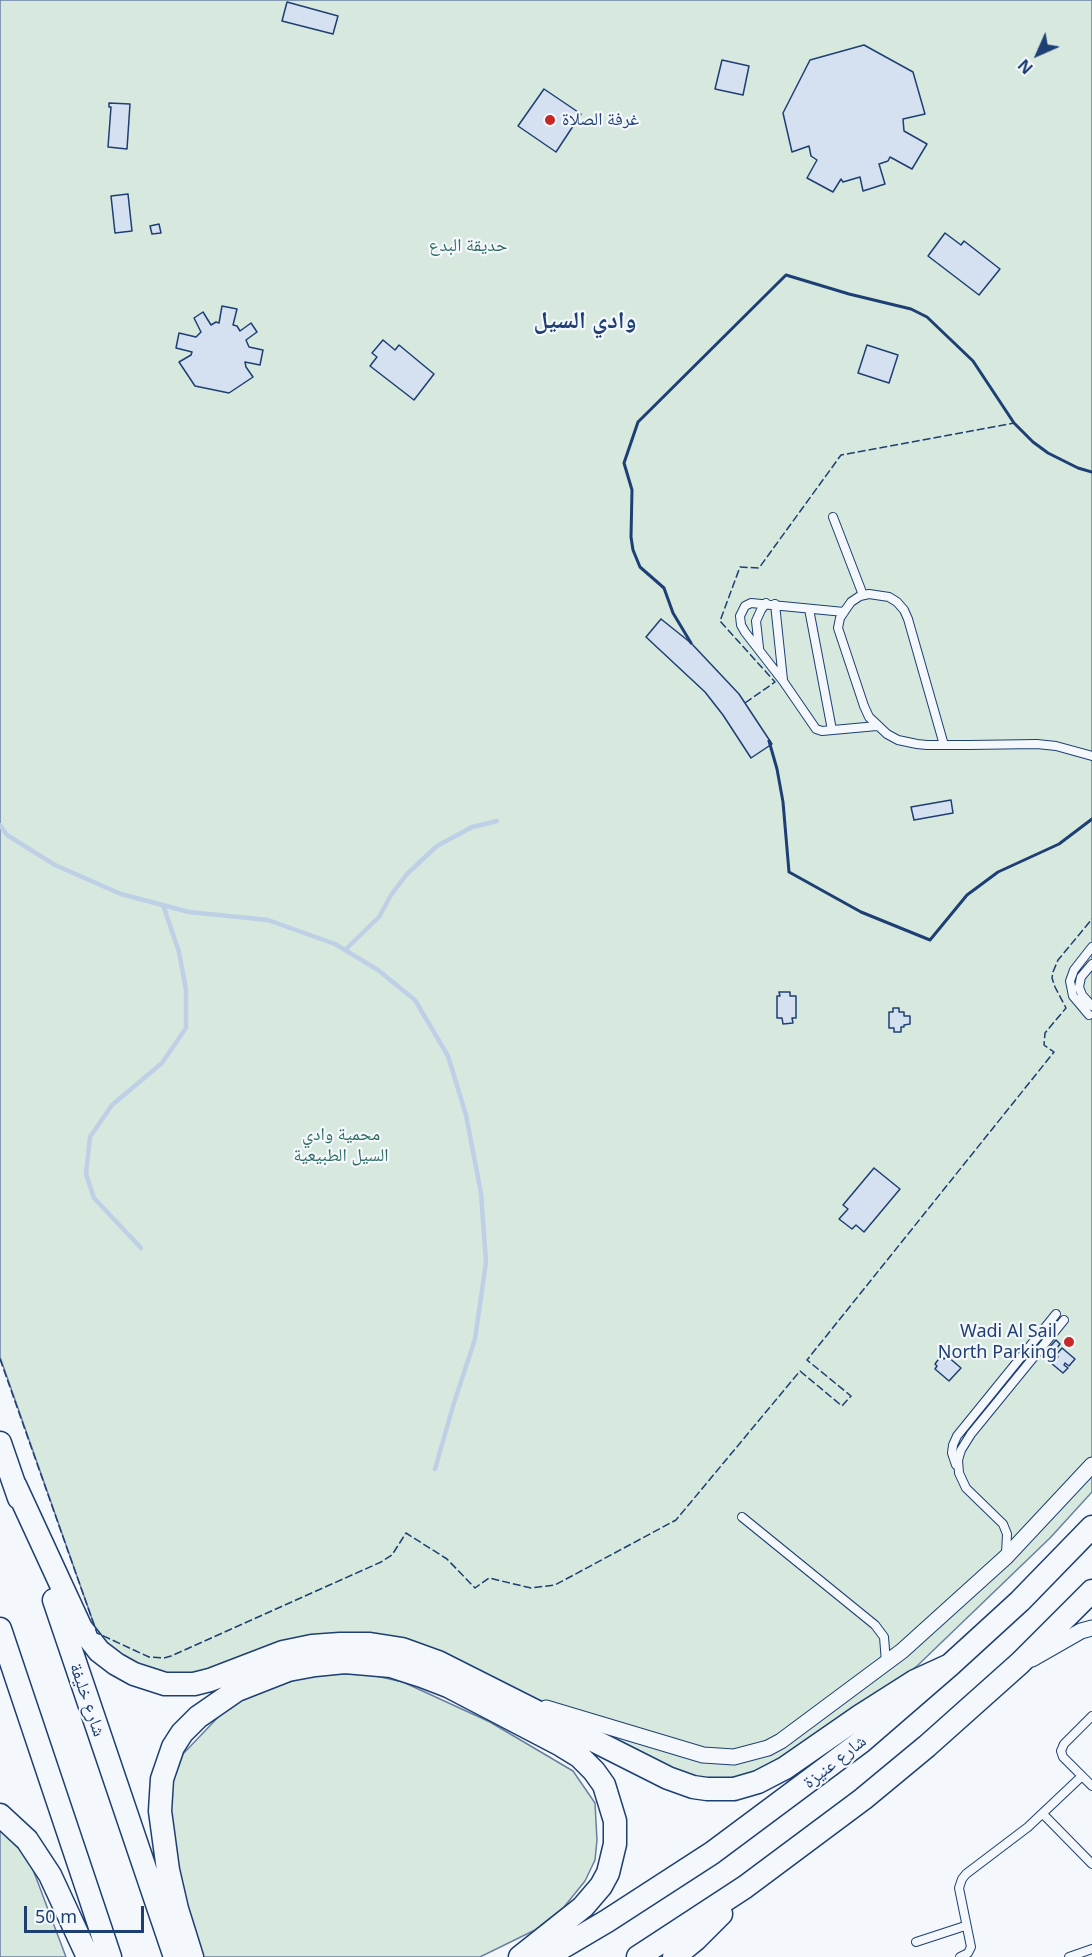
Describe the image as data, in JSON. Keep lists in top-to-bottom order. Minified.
{"streets":{"main road":["شارع خليفة","شارع عنيزة"]},"districts":["وادي السيل"],"parks":["حديقة البدع","محمية وادي السيل الطبيعية"],"places":["غرفة الصلاة","Wadi Al Sail North Parking"],"scale_bar":"50 m","north":"bottom left"}
